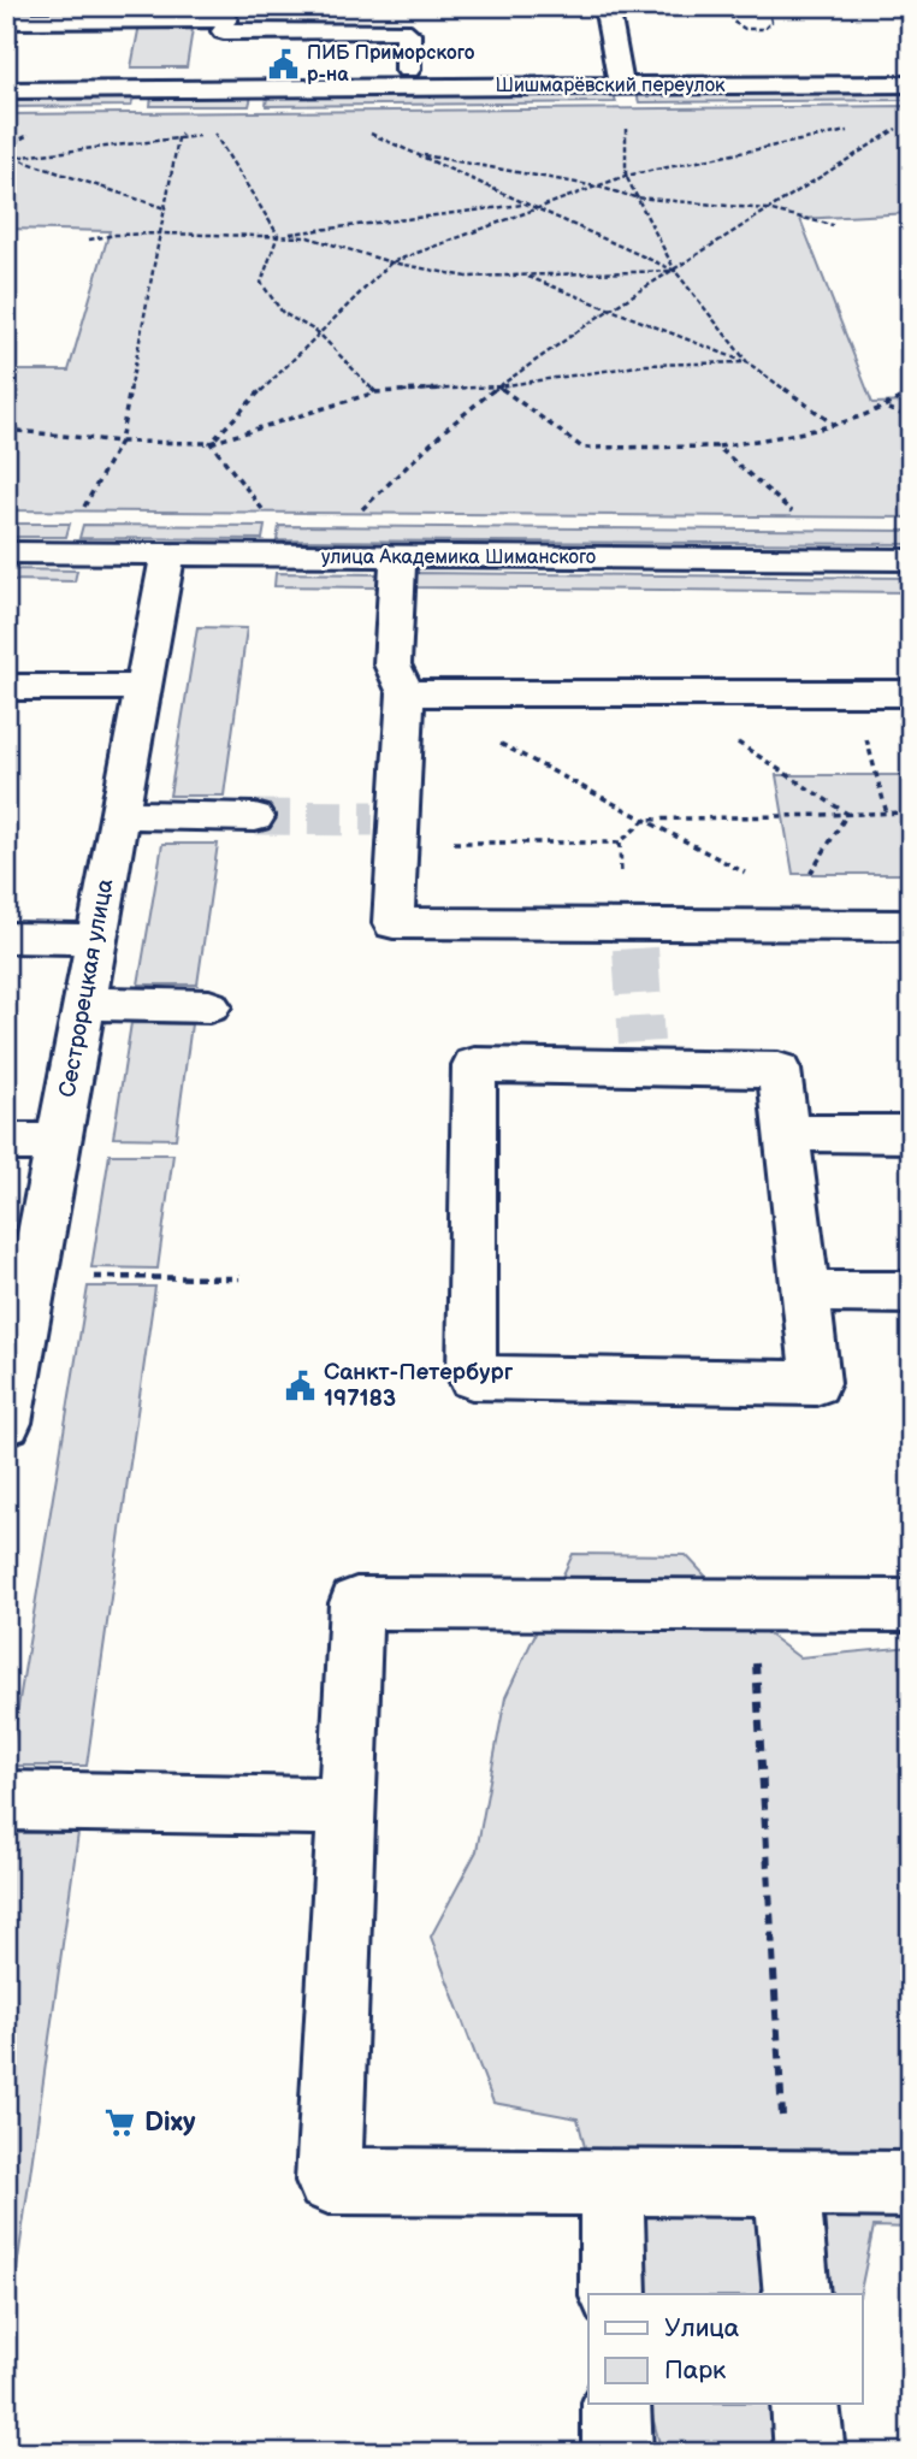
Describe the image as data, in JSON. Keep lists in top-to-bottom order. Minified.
{"streets":{"street":["Шишмарёвский переулок","улица Академика Шиманского","Сестрорецкая улица"]},"crossings":[["улица Академика Шиманского","Сестрорецкая улица"]],"places":{"public building":["ПИБ Приморского р-на","Санкт-Петербург 197183"],"supermarket":["Dixy"]},"legend":["Улица","Парк"]}
